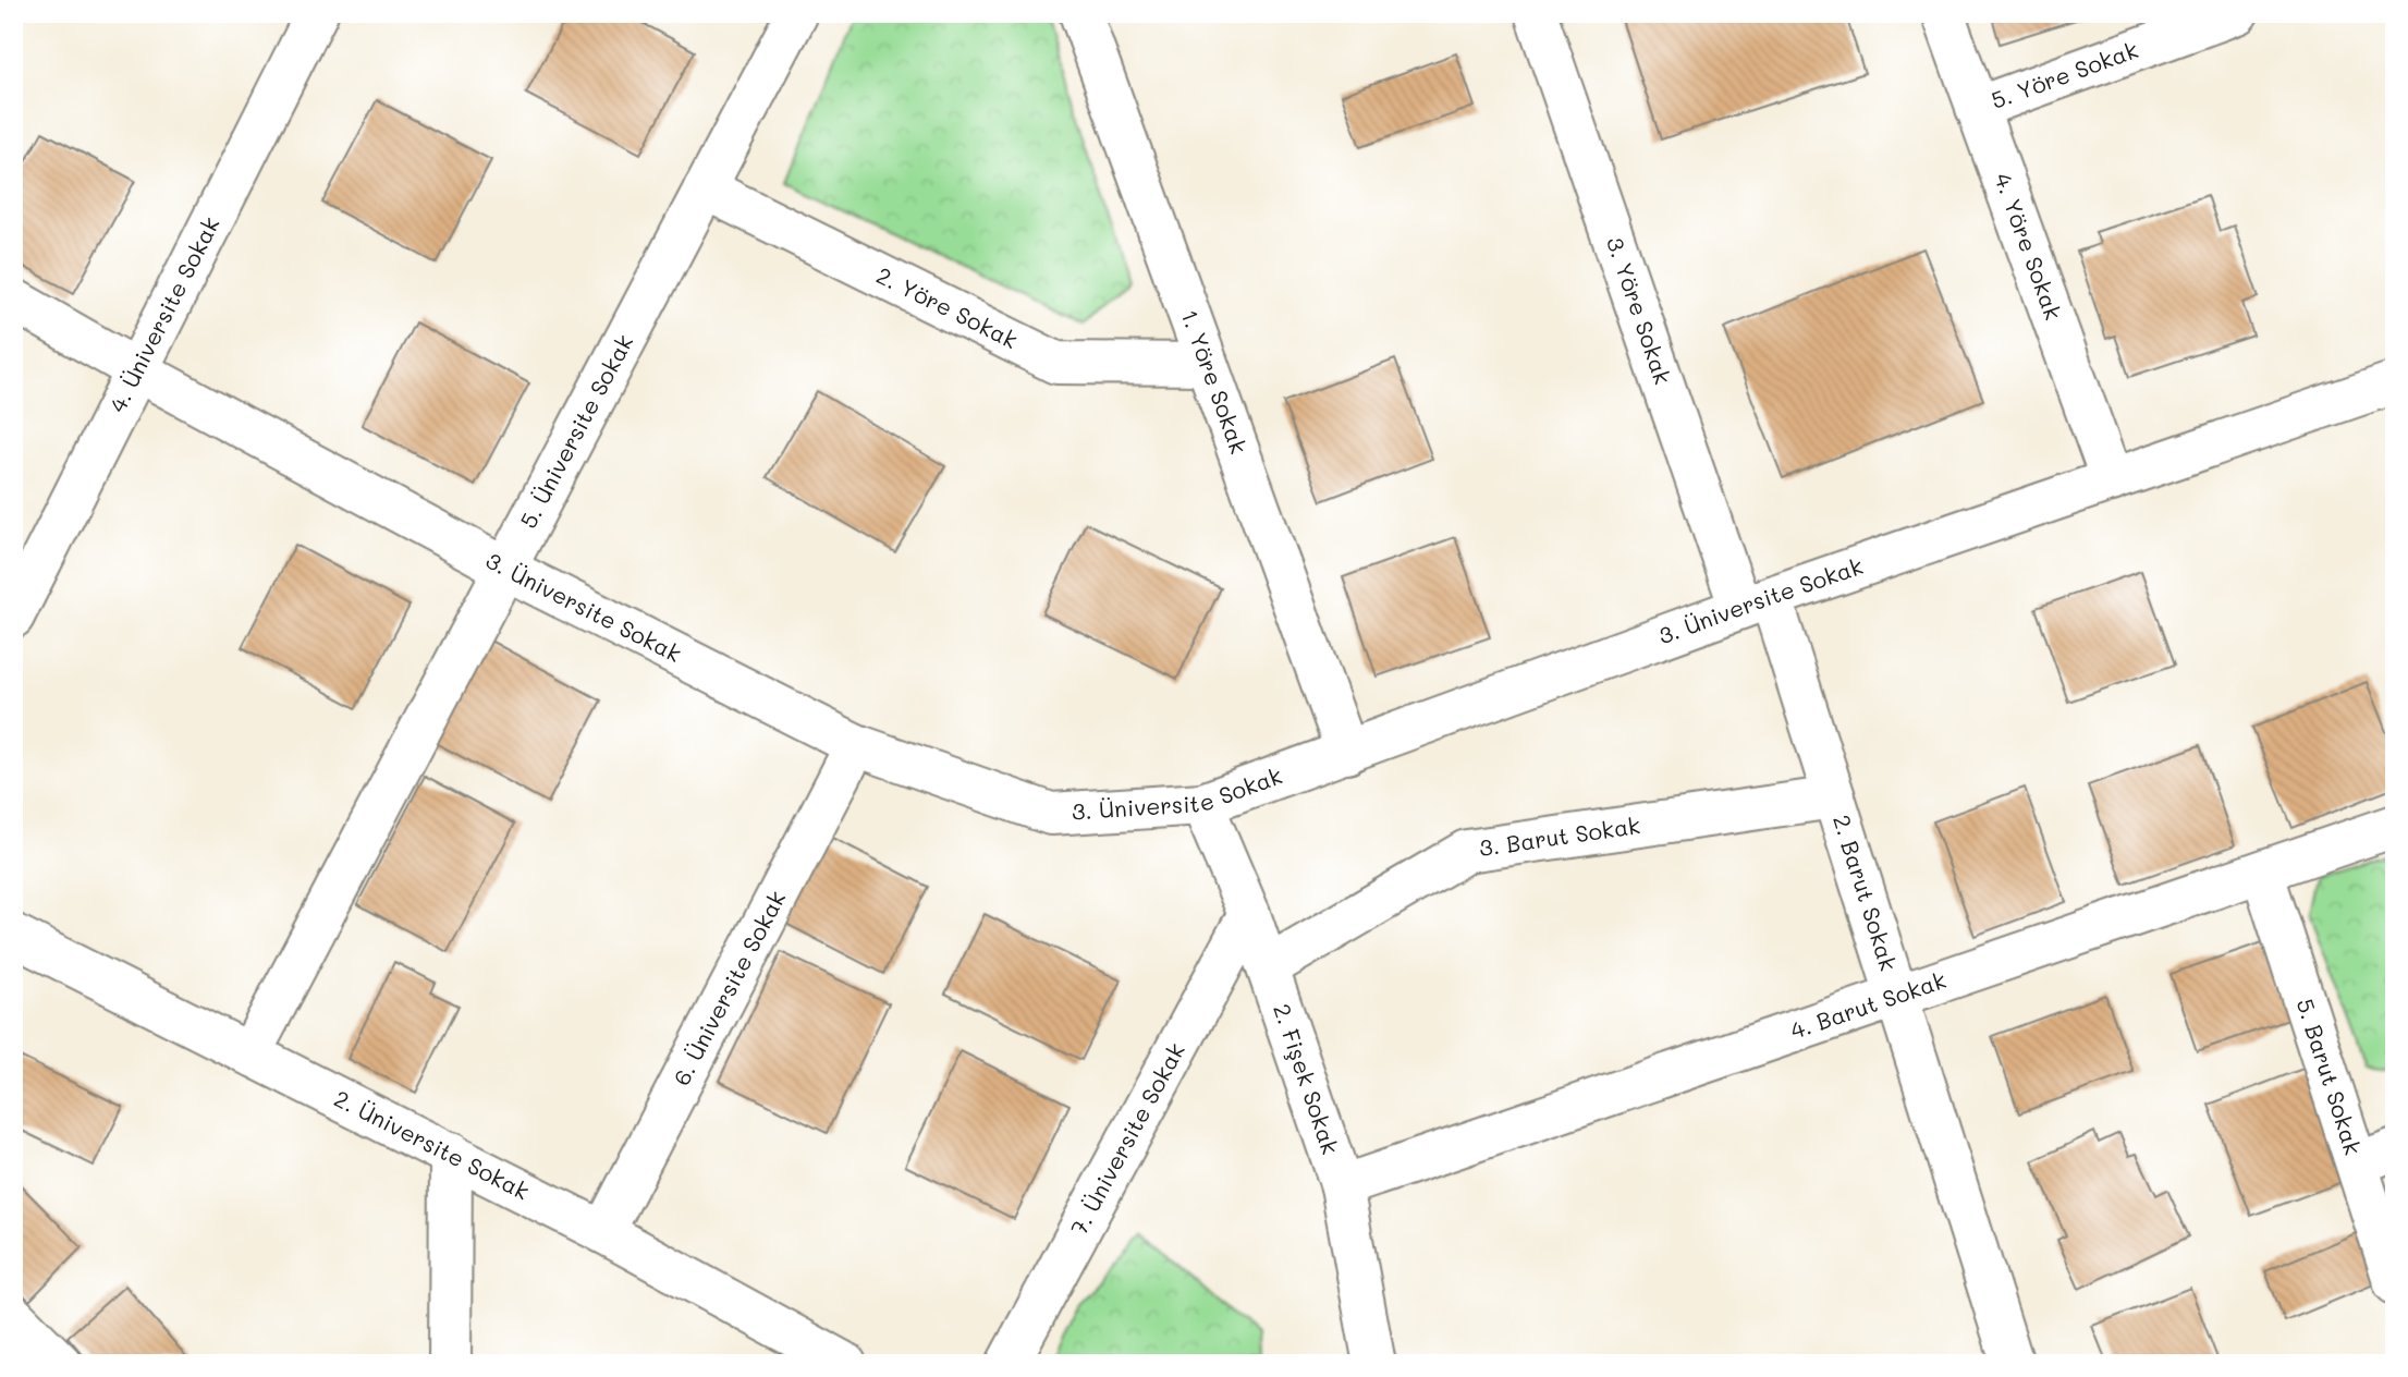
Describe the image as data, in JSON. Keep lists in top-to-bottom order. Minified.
{"streets":{"street":["5. Yöre Sokak","4. Yöre Sokak","2. Yöre Sokak","3. Yöre Sokak","4. Üniversite Sokak","1. Yöre Sokak","5. Üniversite Sokak","3. Üniversite Sokak","3. Barut Sokak","2. Barut Sokak","6. Üniversite Sokak","4. Barut Sokak","5. Barut Sokak","2. Fişek Sokak","7. Üniversite Sokak","2. Üniversite Sokak"]},"crossings":[["5. Yöre Sokak","4. Yöre Sokak"],["4. Yöre Sokak","3. Üniversite Sokak"],["2. Yöre Sokak","1. Yöre Sokak"],["2. Yöre Sokak","5. Üniversite Sokak"],["3. Yöre Sokak","3. Üniversite Sokak"],["3. Yöre Sokak","2. Barut Sokak"],["4. Üniversite Sokak","3. Üniversite Sokak"],["1. Yöre Sokak","3. Üniversite Sokak"],["5. Üniversite Sokak","3. Üniversite Sokak"],["5. Üniversite Sokak","2. Üniversite Sokak"],["3. Üniversite Sokak","2. Barut Sokak"],["3. Üniversite Sokak","6. Üniversite Sokak"],["3. Üniversite Sokak","2. Fişek Sokak"],["3. Barut Sokak","2. Barut Sokak"],["3. Barut Sokak","2. Fişek Sokak"],["2. Barut Sokak","4. Barut Sokak"],["6. Üniversite Sokak","2. Üniversite Sokak"],["4. Barut Sokak","5. Barut Sokak"],["4. Barut Sokak","2. Fişek Sokak"],["2. Fişek Sokak","7. Üniversite Sokak"]]}
